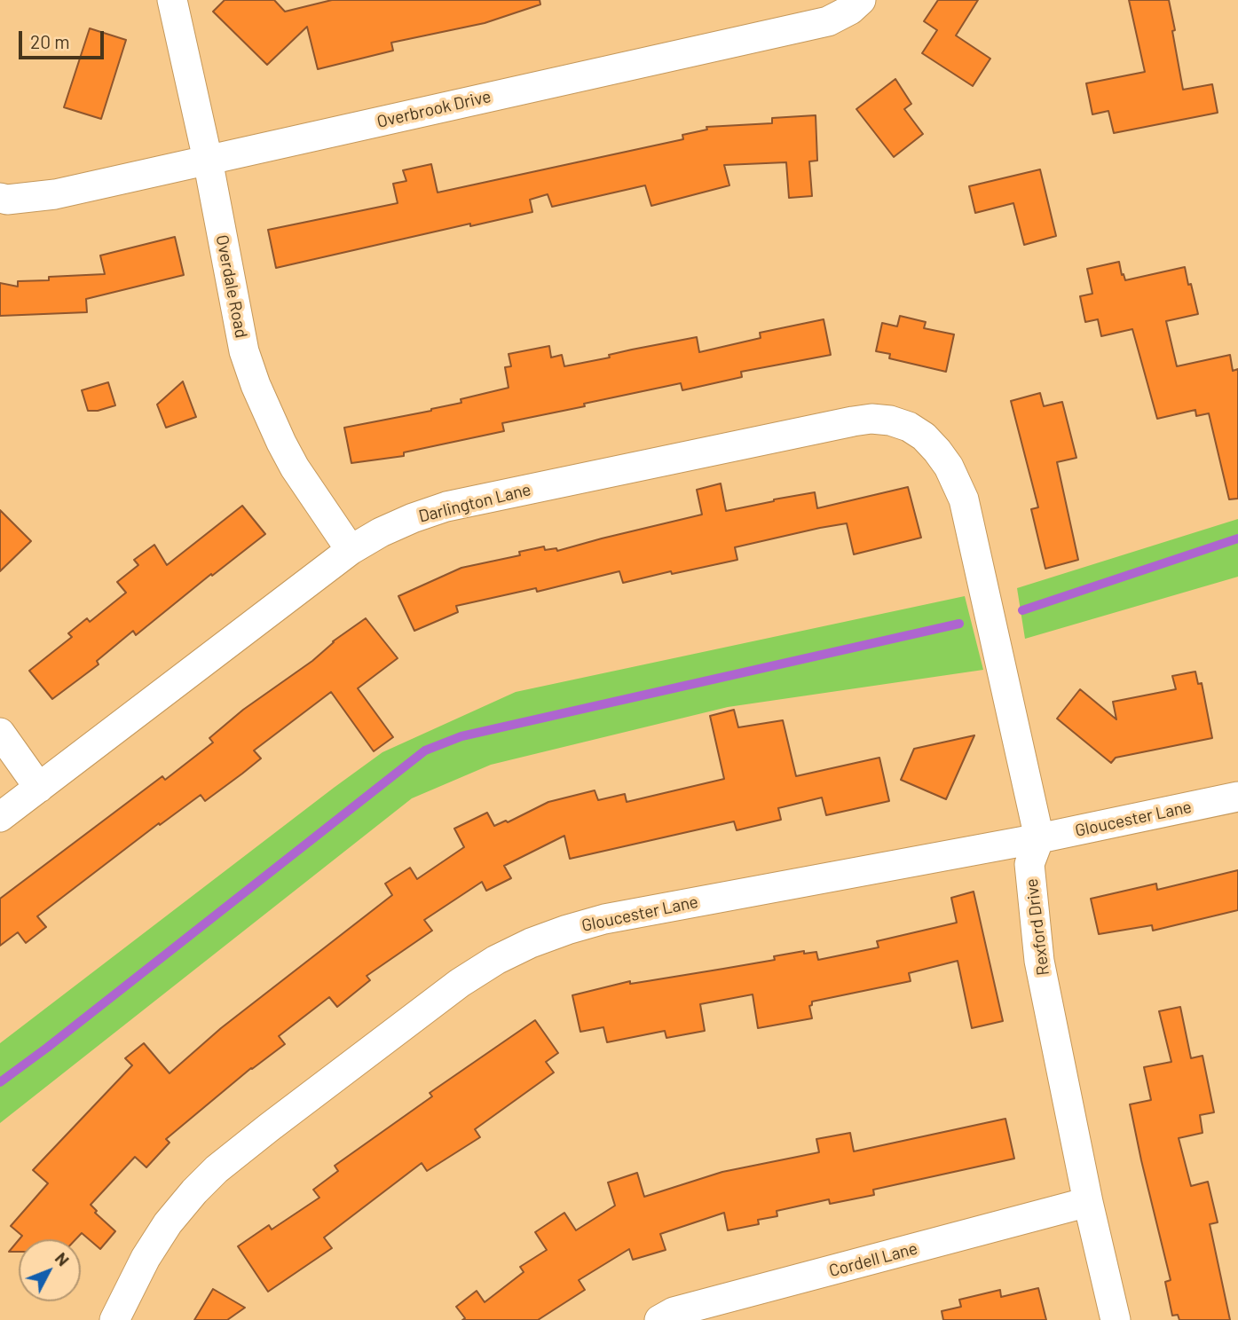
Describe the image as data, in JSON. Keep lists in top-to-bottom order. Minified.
{"streets":{"street":["Overbrook Drive","Overdale Road","Darlington Lane","Gloucester Lane","Rexford Drive","Cordell Lane"]},"crossings":[["Overbrook Drive","Overdale Road"],["Overdale Road","Darlington Lane"],["Darlington Lane","Gloucester Lane"],["Darlington Lane","Rexford Drive"],["Gloucester Lane","Rexford Drive"],["Rexford Drive","Cordell Lane"]],"scale_bar":"20 m","north":"top right"}
